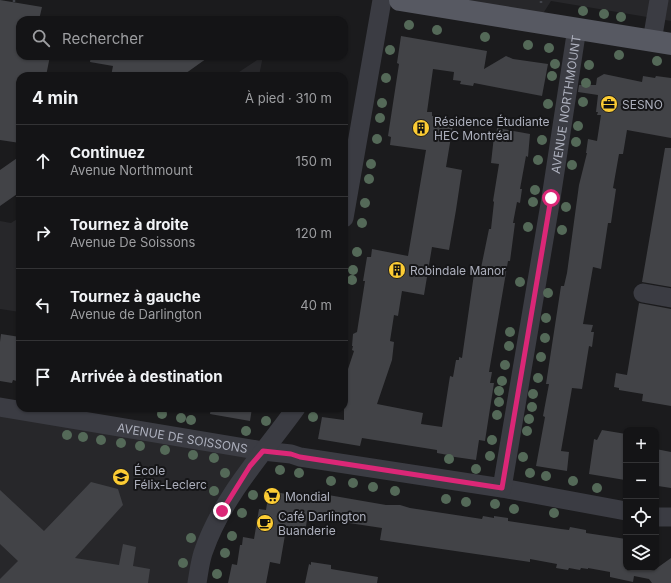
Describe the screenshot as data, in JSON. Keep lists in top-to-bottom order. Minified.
{"streets":{"street":["AVENUE NORTHMOUNT","AVENUE DE SOISSONS"]},"crossings":[["AVENUE NORTHMOUNT","AVENUE DE SOISSONS"]],"places":{"office":["SESNO"],"building":["Résidence Étudiante HEC Montréal","Robindale Manor"],"school or university":["École Félix-Leclerc"],"supermarket":["Mondial"],"cafe":["Café Darlington Buanderie"]},"page":{"search":"Rechercher","heading":["4 min","À pied · 310 m"],"list":[["Continuez","Avenue Northmount","150 m"],["Tournez à droite","Avenue De Soissons","120 m"],["Tournez à gauche","Avenue de Darlington","40 m"],"Arrivée à destination"],"map_buttons":["+","−"]}}
